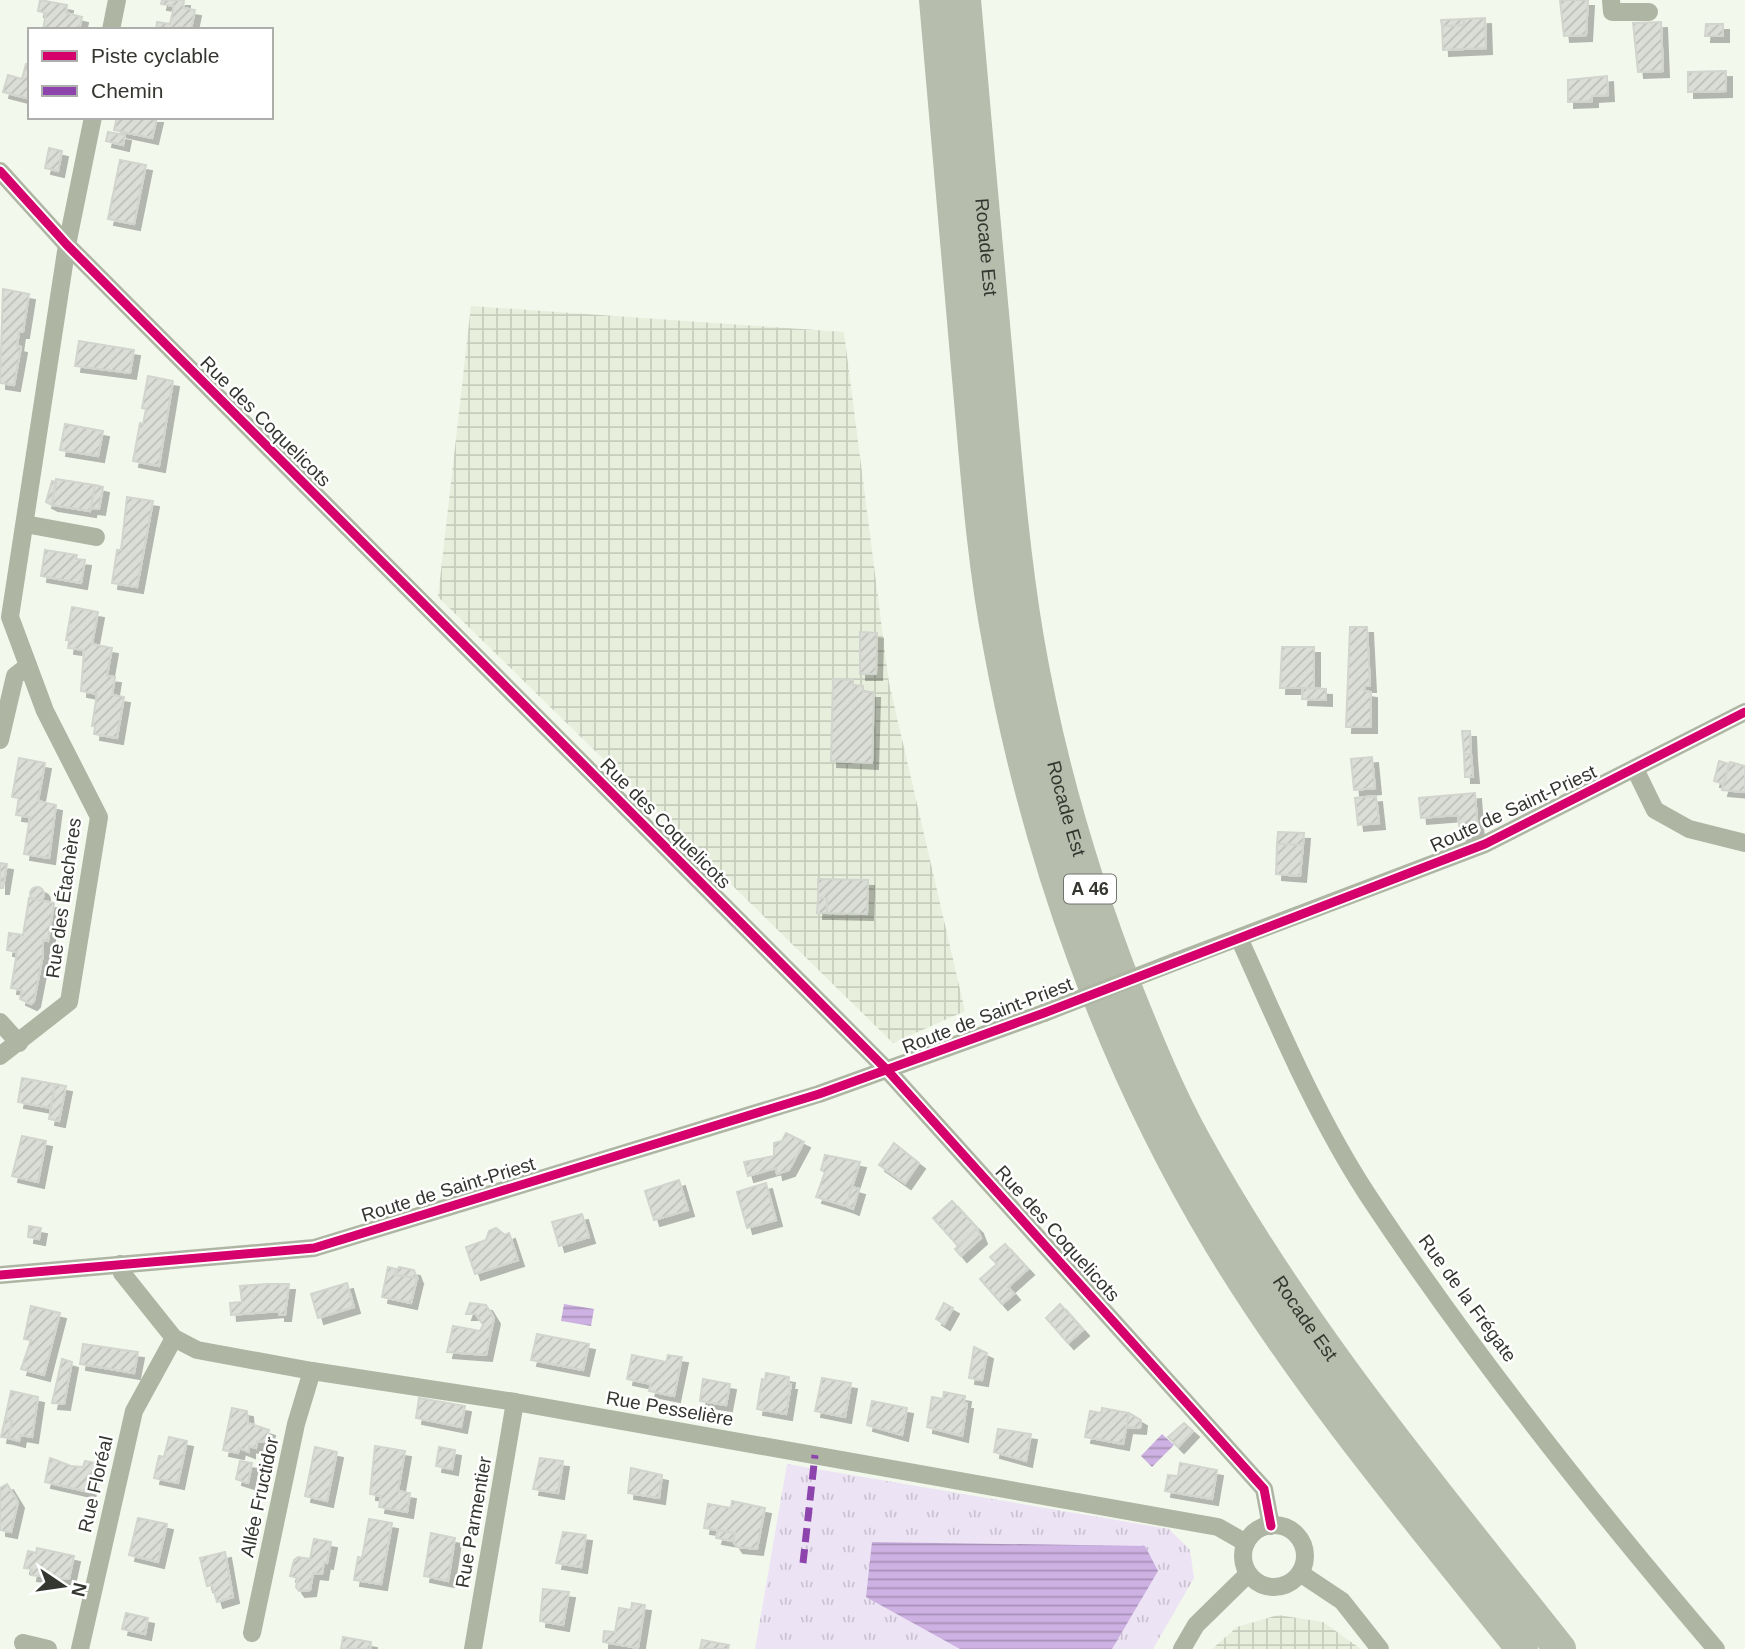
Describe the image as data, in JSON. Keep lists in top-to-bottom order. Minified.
{"streets":{"highway":["Rocade Est","A 46"],"street":["Rue des Coquelicots","Route de Saint-Priest","Rue des Étachères","Rue de la Frégate","Rue Pesselière","Rue Floréal","Allée Fructidor","Rue Parmentier"]},"crossings":[["Rue des Coquelicots","Route de Saint-Priest"],["Rue des Coquelicots","Rue des Étachères"],["Rue des Coquelicots","Rue Pesselière"],["Route de Saint-Priest","Rue de la Frégate"],["Route de Saint-Priest","Rue Pesselière"],["Rue Pesselière","Rue Floréal"],["Rue Pesselière","Allée Fructidor"],["Rue Pesselière","Rue Parmentier"]],"legend":["Piste cyclable","Chemin"],"north":"right"}
